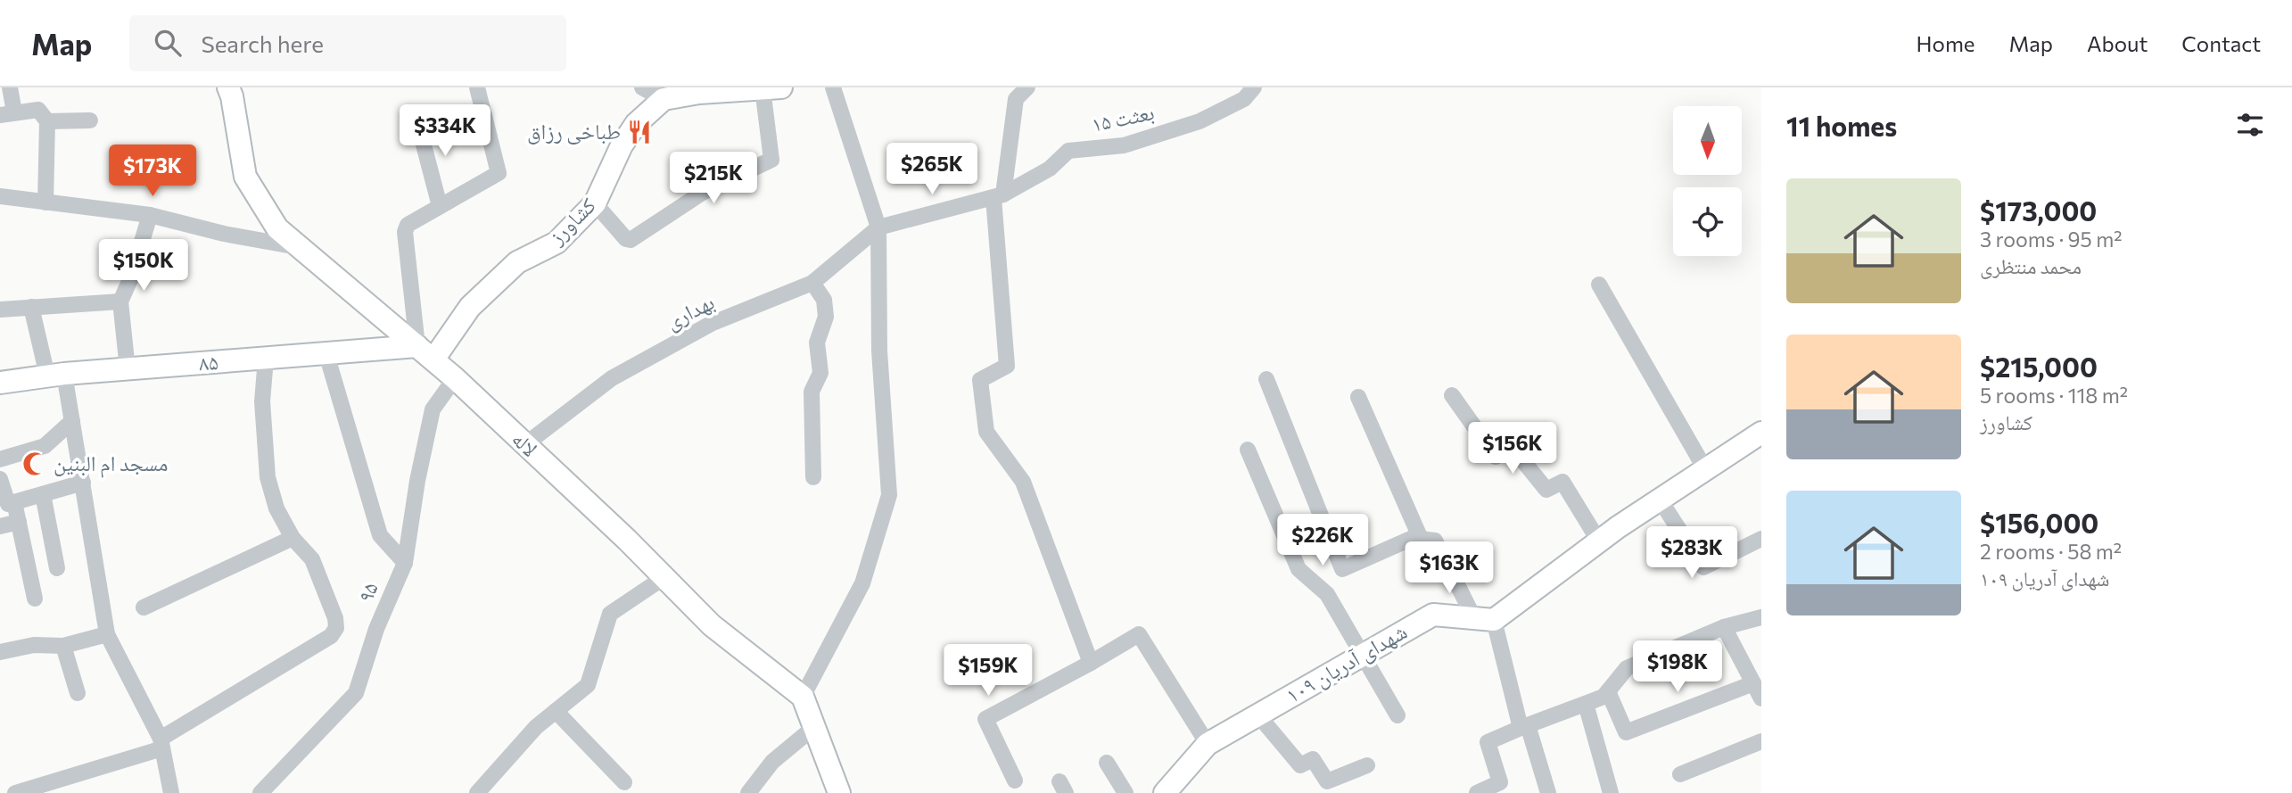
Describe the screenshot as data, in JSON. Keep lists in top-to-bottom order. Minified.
{"streets":{"street":["بعثت ۱۵","کشاورز","بهداری","۸۵","لاله","۹۵","شهدای آدریان ۱۰۹"]},"crossings":[["بعثت ۱۵","بهداری"],["کشاورز","۸۵"],["کشاورز","لاله"],["بهداری","لاله"],["۸۵","لاله"],["لاله","۹۵"]],"places":{"restaurant":["طباخی رزاق"],"mosque":["مسجد ام البنین"]},"north":"bottom","page":{"header":"Map","search":"Search here","nav":["Home","Map","About","Contact"],"heading":"11 homes","price":["$334K","$265K","$173K","$215K","$150K","$156K","$226K","$283K","$163K","$198K","$159K"],"list":[{"name":"$173,000","note":"3 rooms · 95 m² · محمد منتظری"},{"name":"$215,000","note":"5 rooms · 118 m² · کشاورز"},{"name":"$156,000","note":"2 rooms · 58 m² · شهدای آدریان ۱۰۹"}]}}
